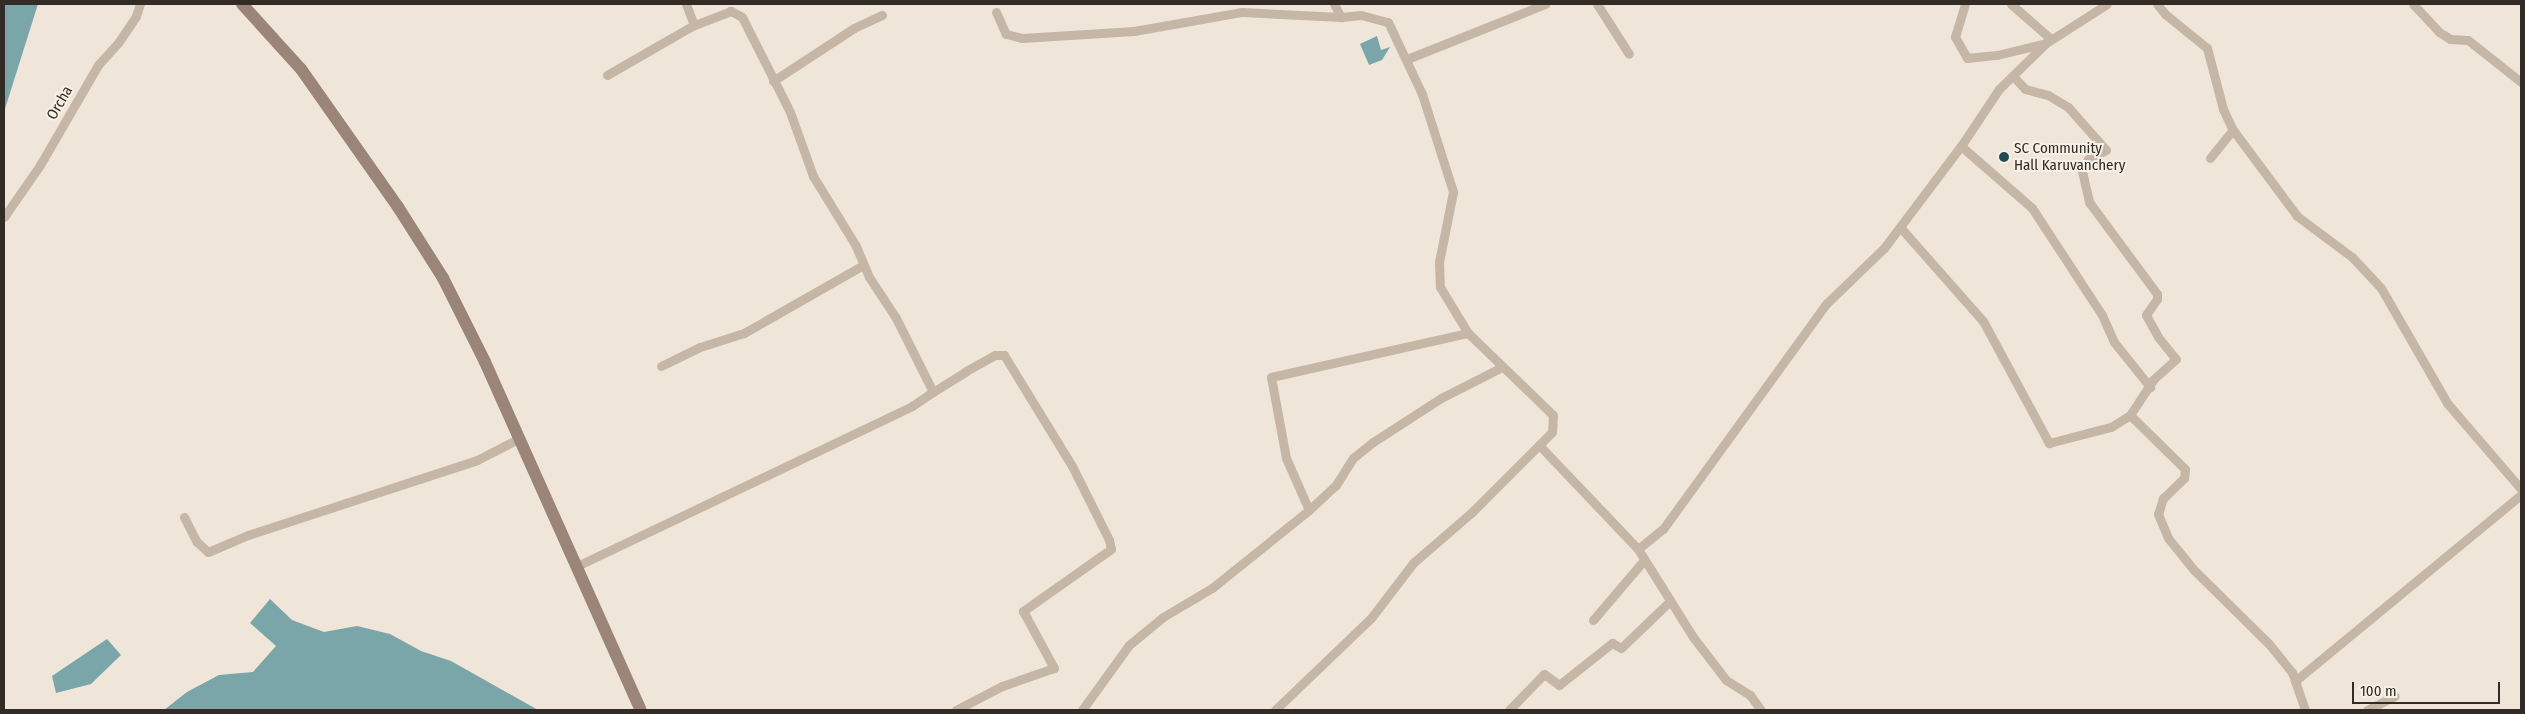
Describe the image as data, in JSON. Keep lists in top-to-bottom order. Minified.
{"streets":{"street":["Orcha"]},"places":["SC Community Hall Karuvanchery"],"scale_bar":"100 m"}
